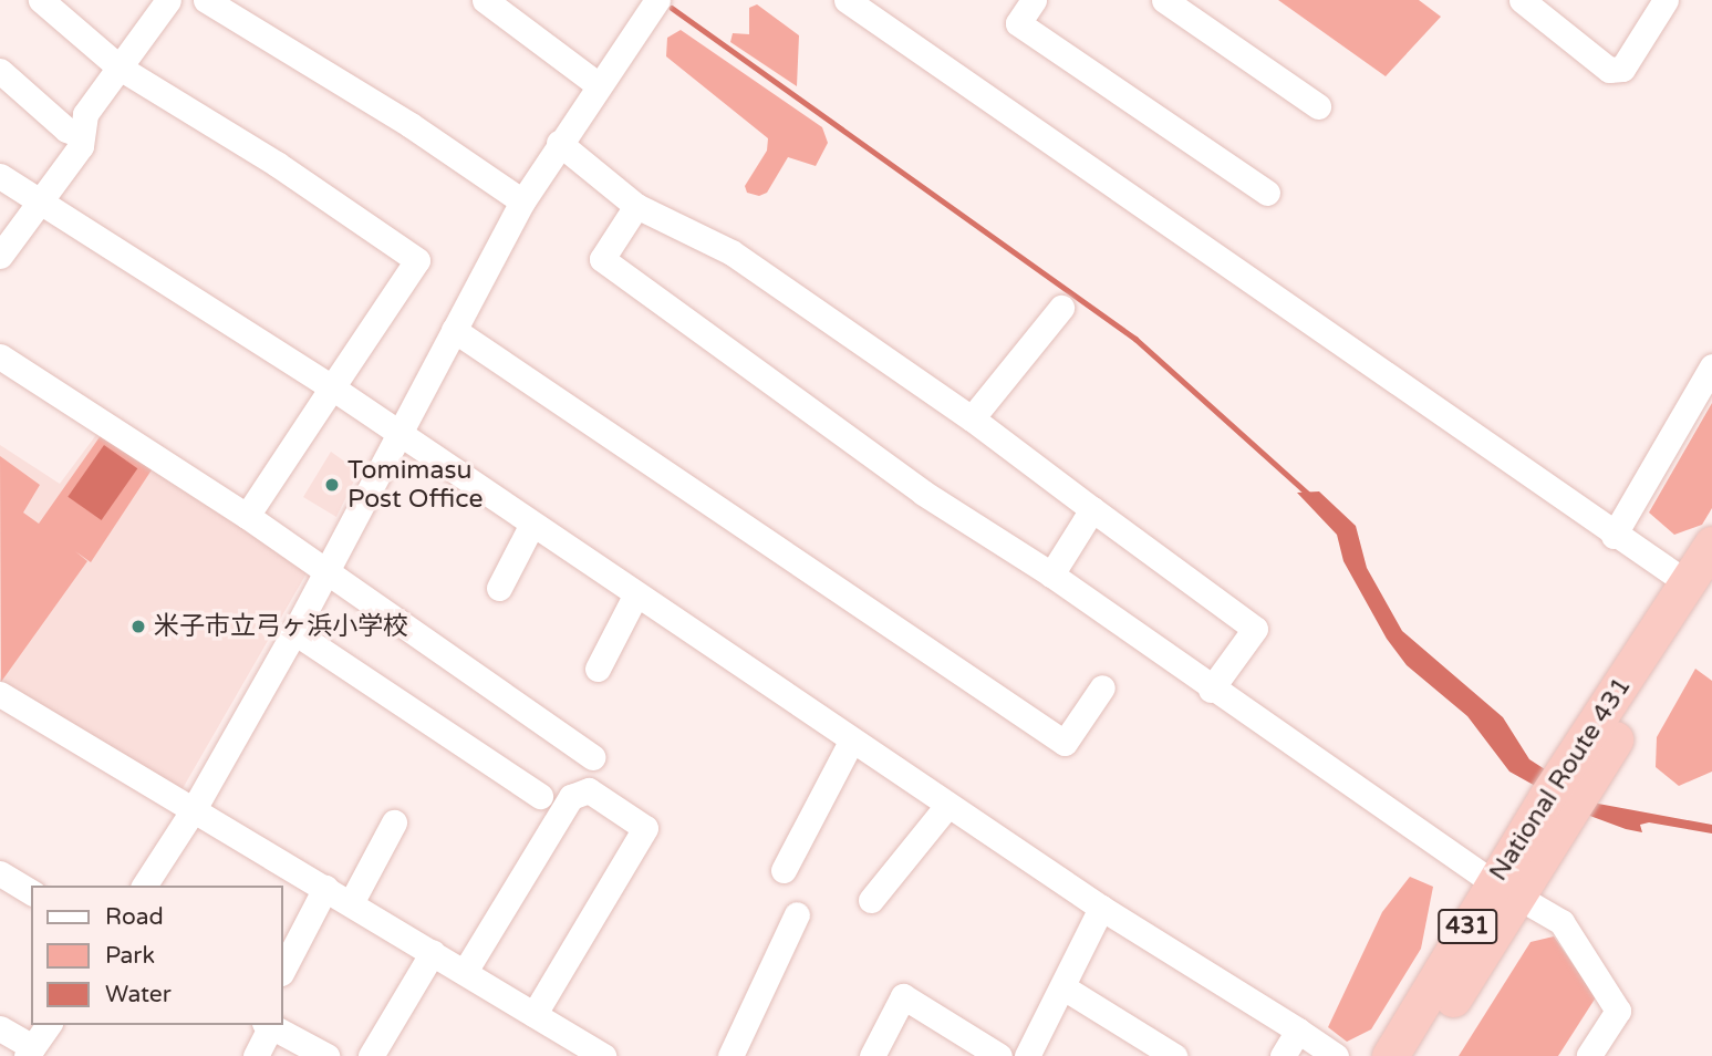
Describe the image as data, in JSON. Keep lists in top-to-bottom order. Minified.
{"streets":{"highway":["National Route 431","431"]},"places":["Tomimasu Post Office","米子市立弓ヶ浜小学校"],"legend":["Road","Park","Water"]}
